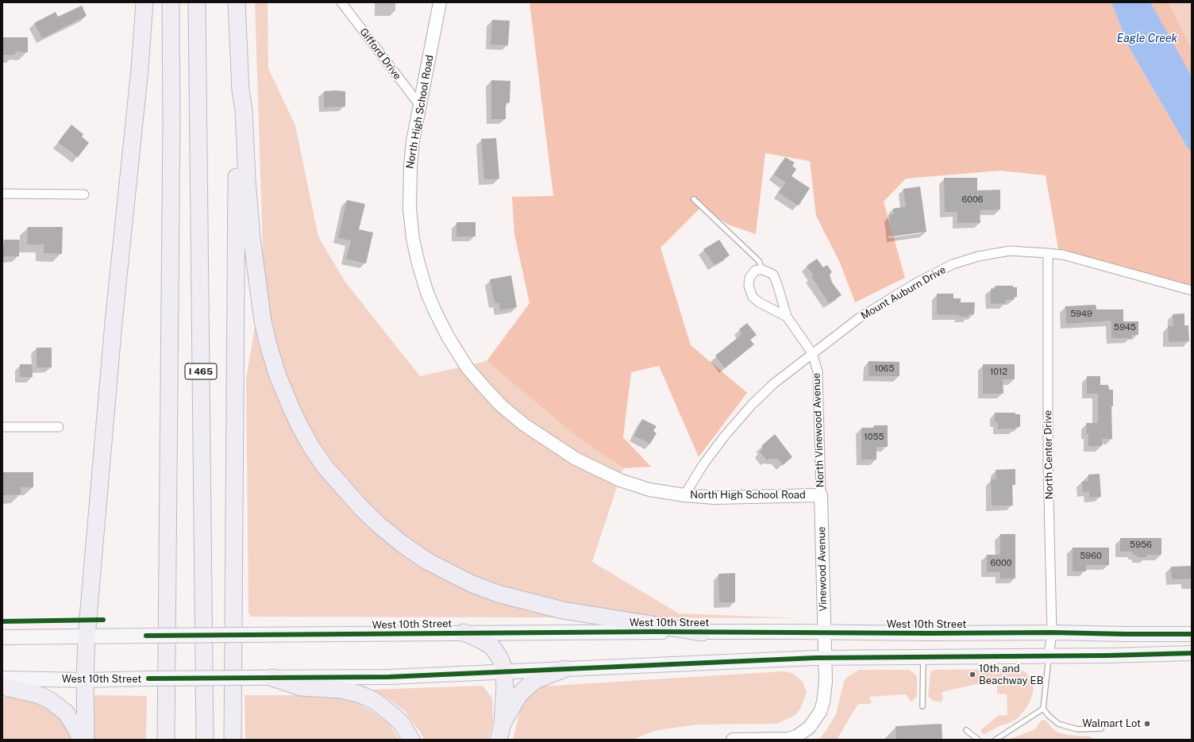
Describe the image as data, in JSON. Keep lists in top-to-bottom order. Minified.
{"streets":{"highway":["I 465"],"main road":["West 10th Street"],"street":["Gifford Drive","North High School Road","Mount Auburn Drive","North Vinewood Avenue","North Center Drive","Vinewood Avenue"]},"crossings":[["Gifford Drive","North High School Road"],["North High School Road","Mount Auburn Drive"],["North High School Road","North Vinewood Avenue"],["North High School Road","Vinewood Avenue"],["Mount Auburn Drive","North Vinewood Avenue"],["Mount Auburn Drive","North Center Drive"],["North Vinewood Avenue","Vinewood Avenue"],["North Center Drive","West 10th Street"],["Vinewood Avenue","West 10th Street"]],"water":["Eagle Creek"],"places":["10th and Beachway EB","Walmart Lot"],"house_numbers":["6006","5949","5945","1065","1012","1055","5956","5960","6000"]}
